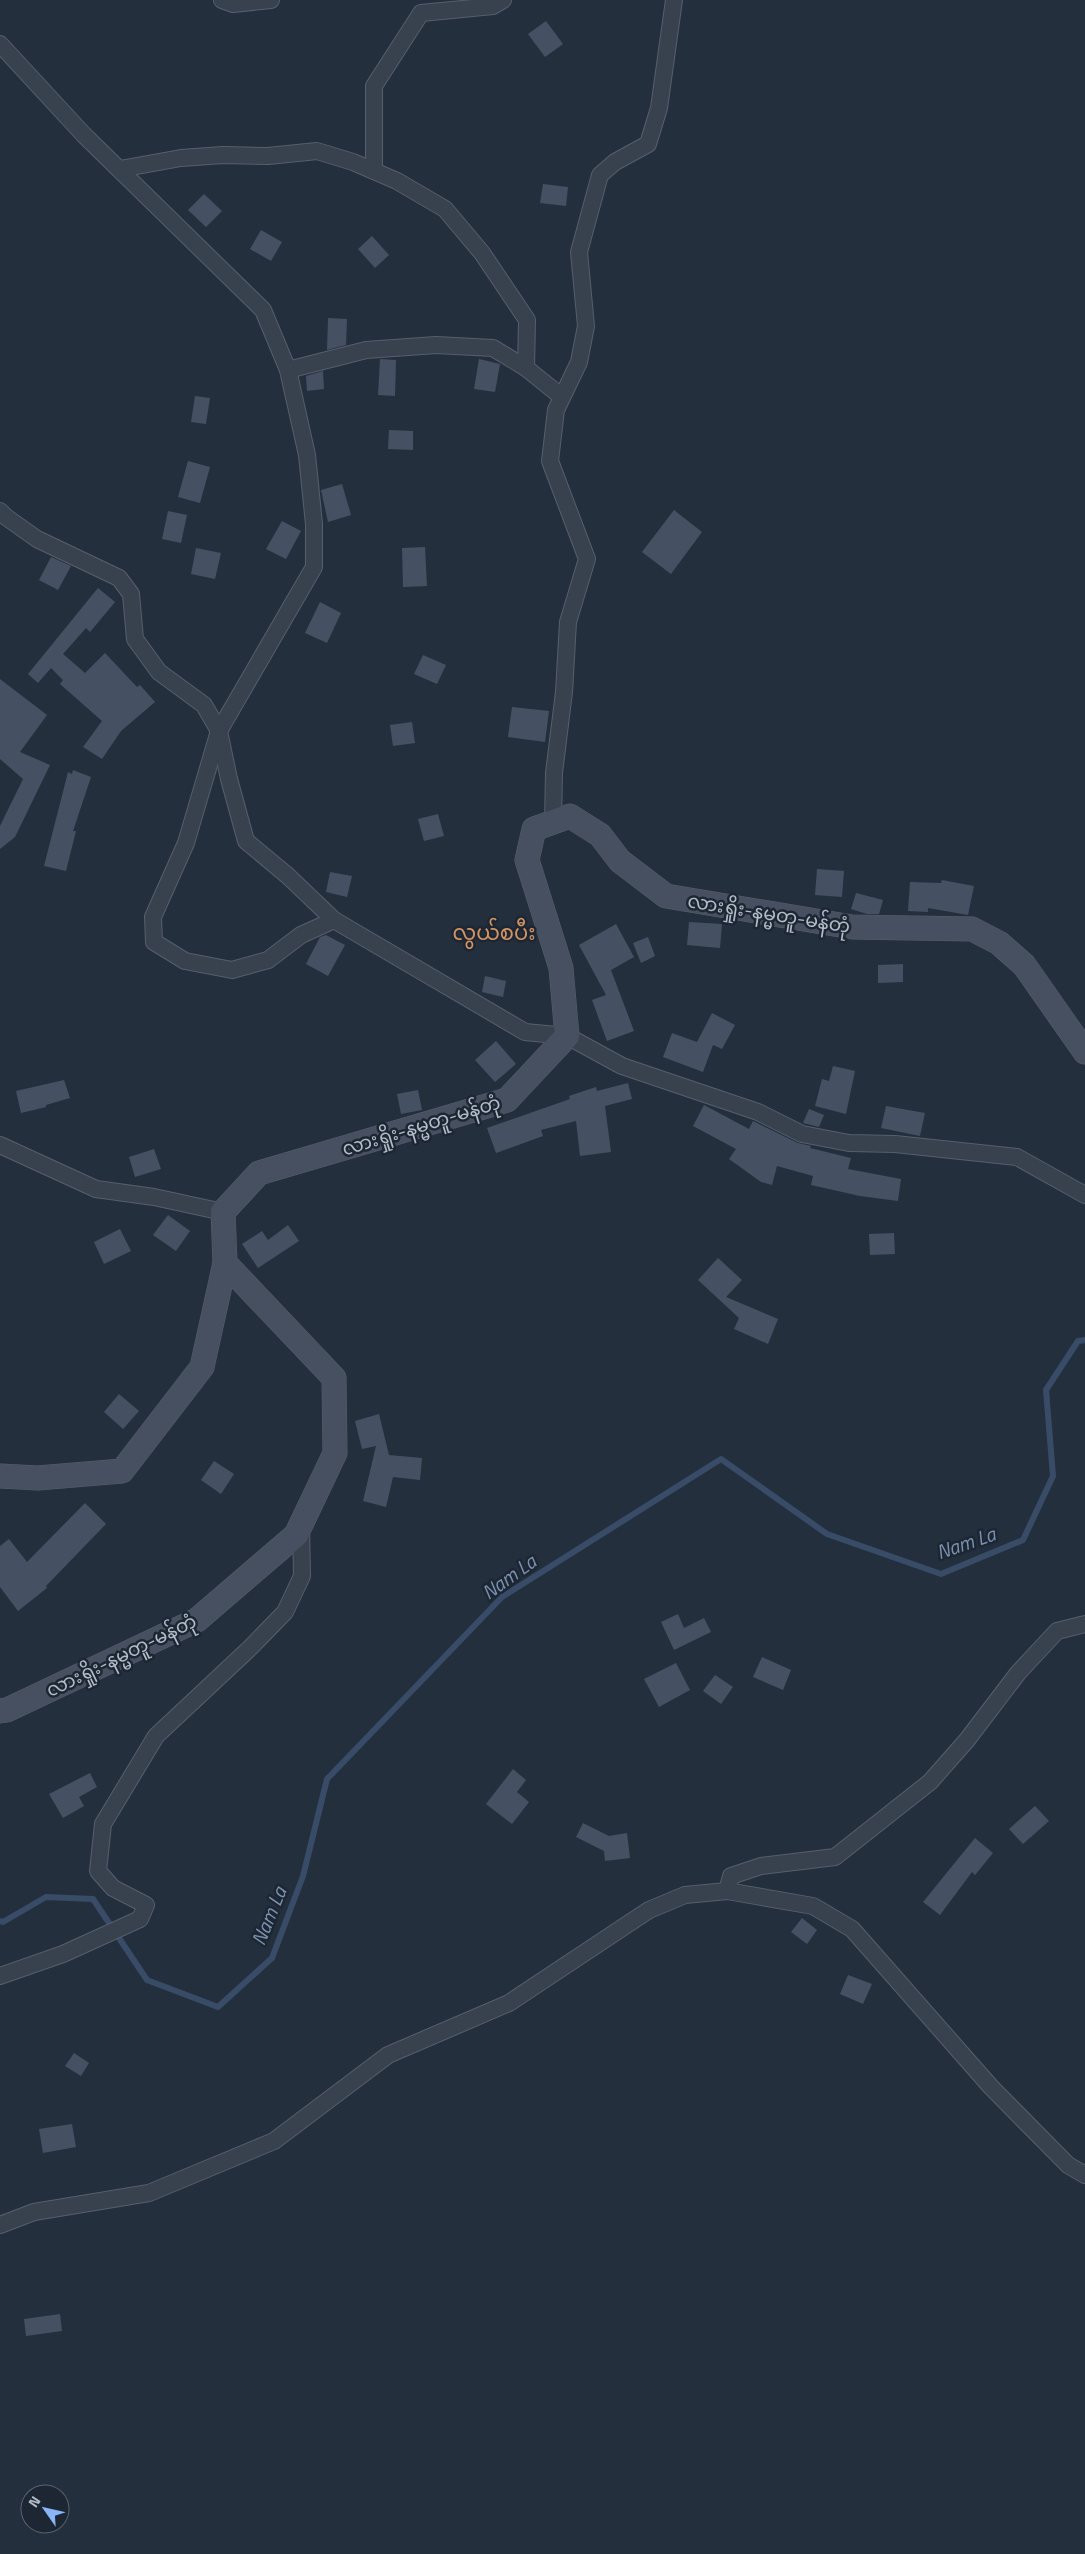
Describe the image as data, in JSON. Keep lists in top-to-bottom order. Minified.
{"streets":{"main road":["လားရှိုး-နမ္မတူ-မန်တုံ"]},"districts":["လွယ်စပီး"],"water":["Nam La"],"north":"top left"}
